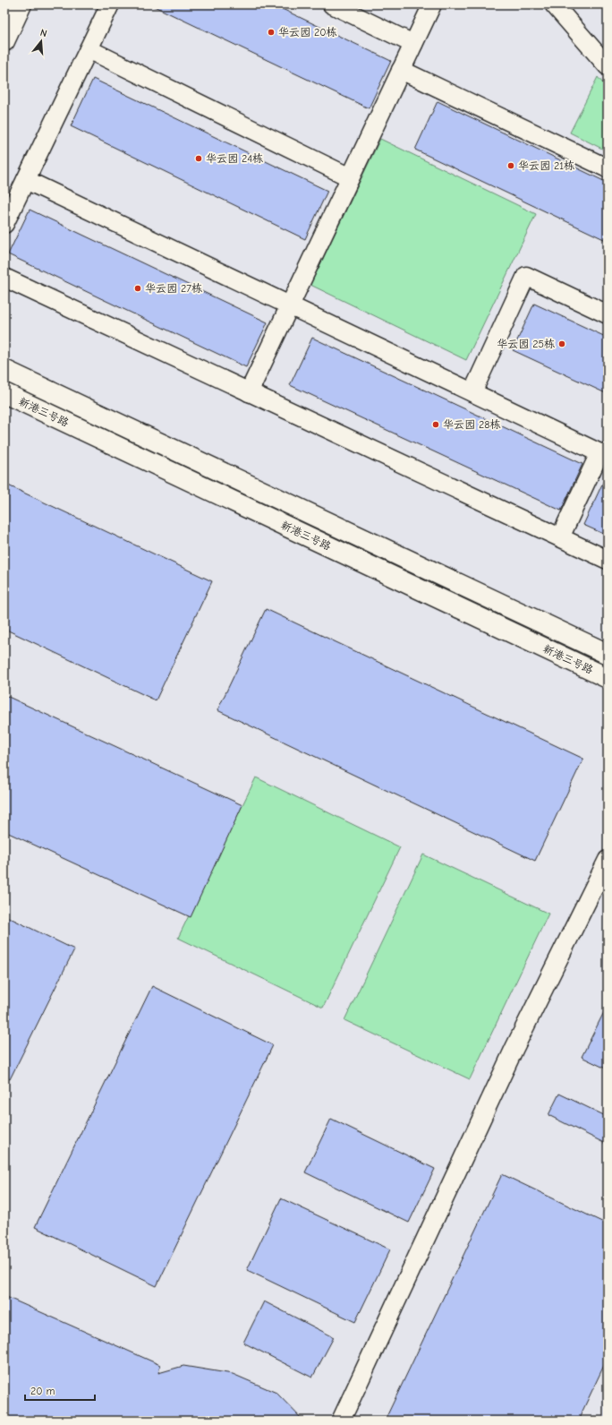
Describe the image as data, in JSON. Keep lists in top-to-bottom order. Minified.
{"streets":{"main road":["新港三号路"]},"places":["华云园 20栋","华云园 24栋","华云园 21栋","华云园 27栋","华云园 25栋","华云园 28栋"],"scale_bar":"20 m","north":"top"}
